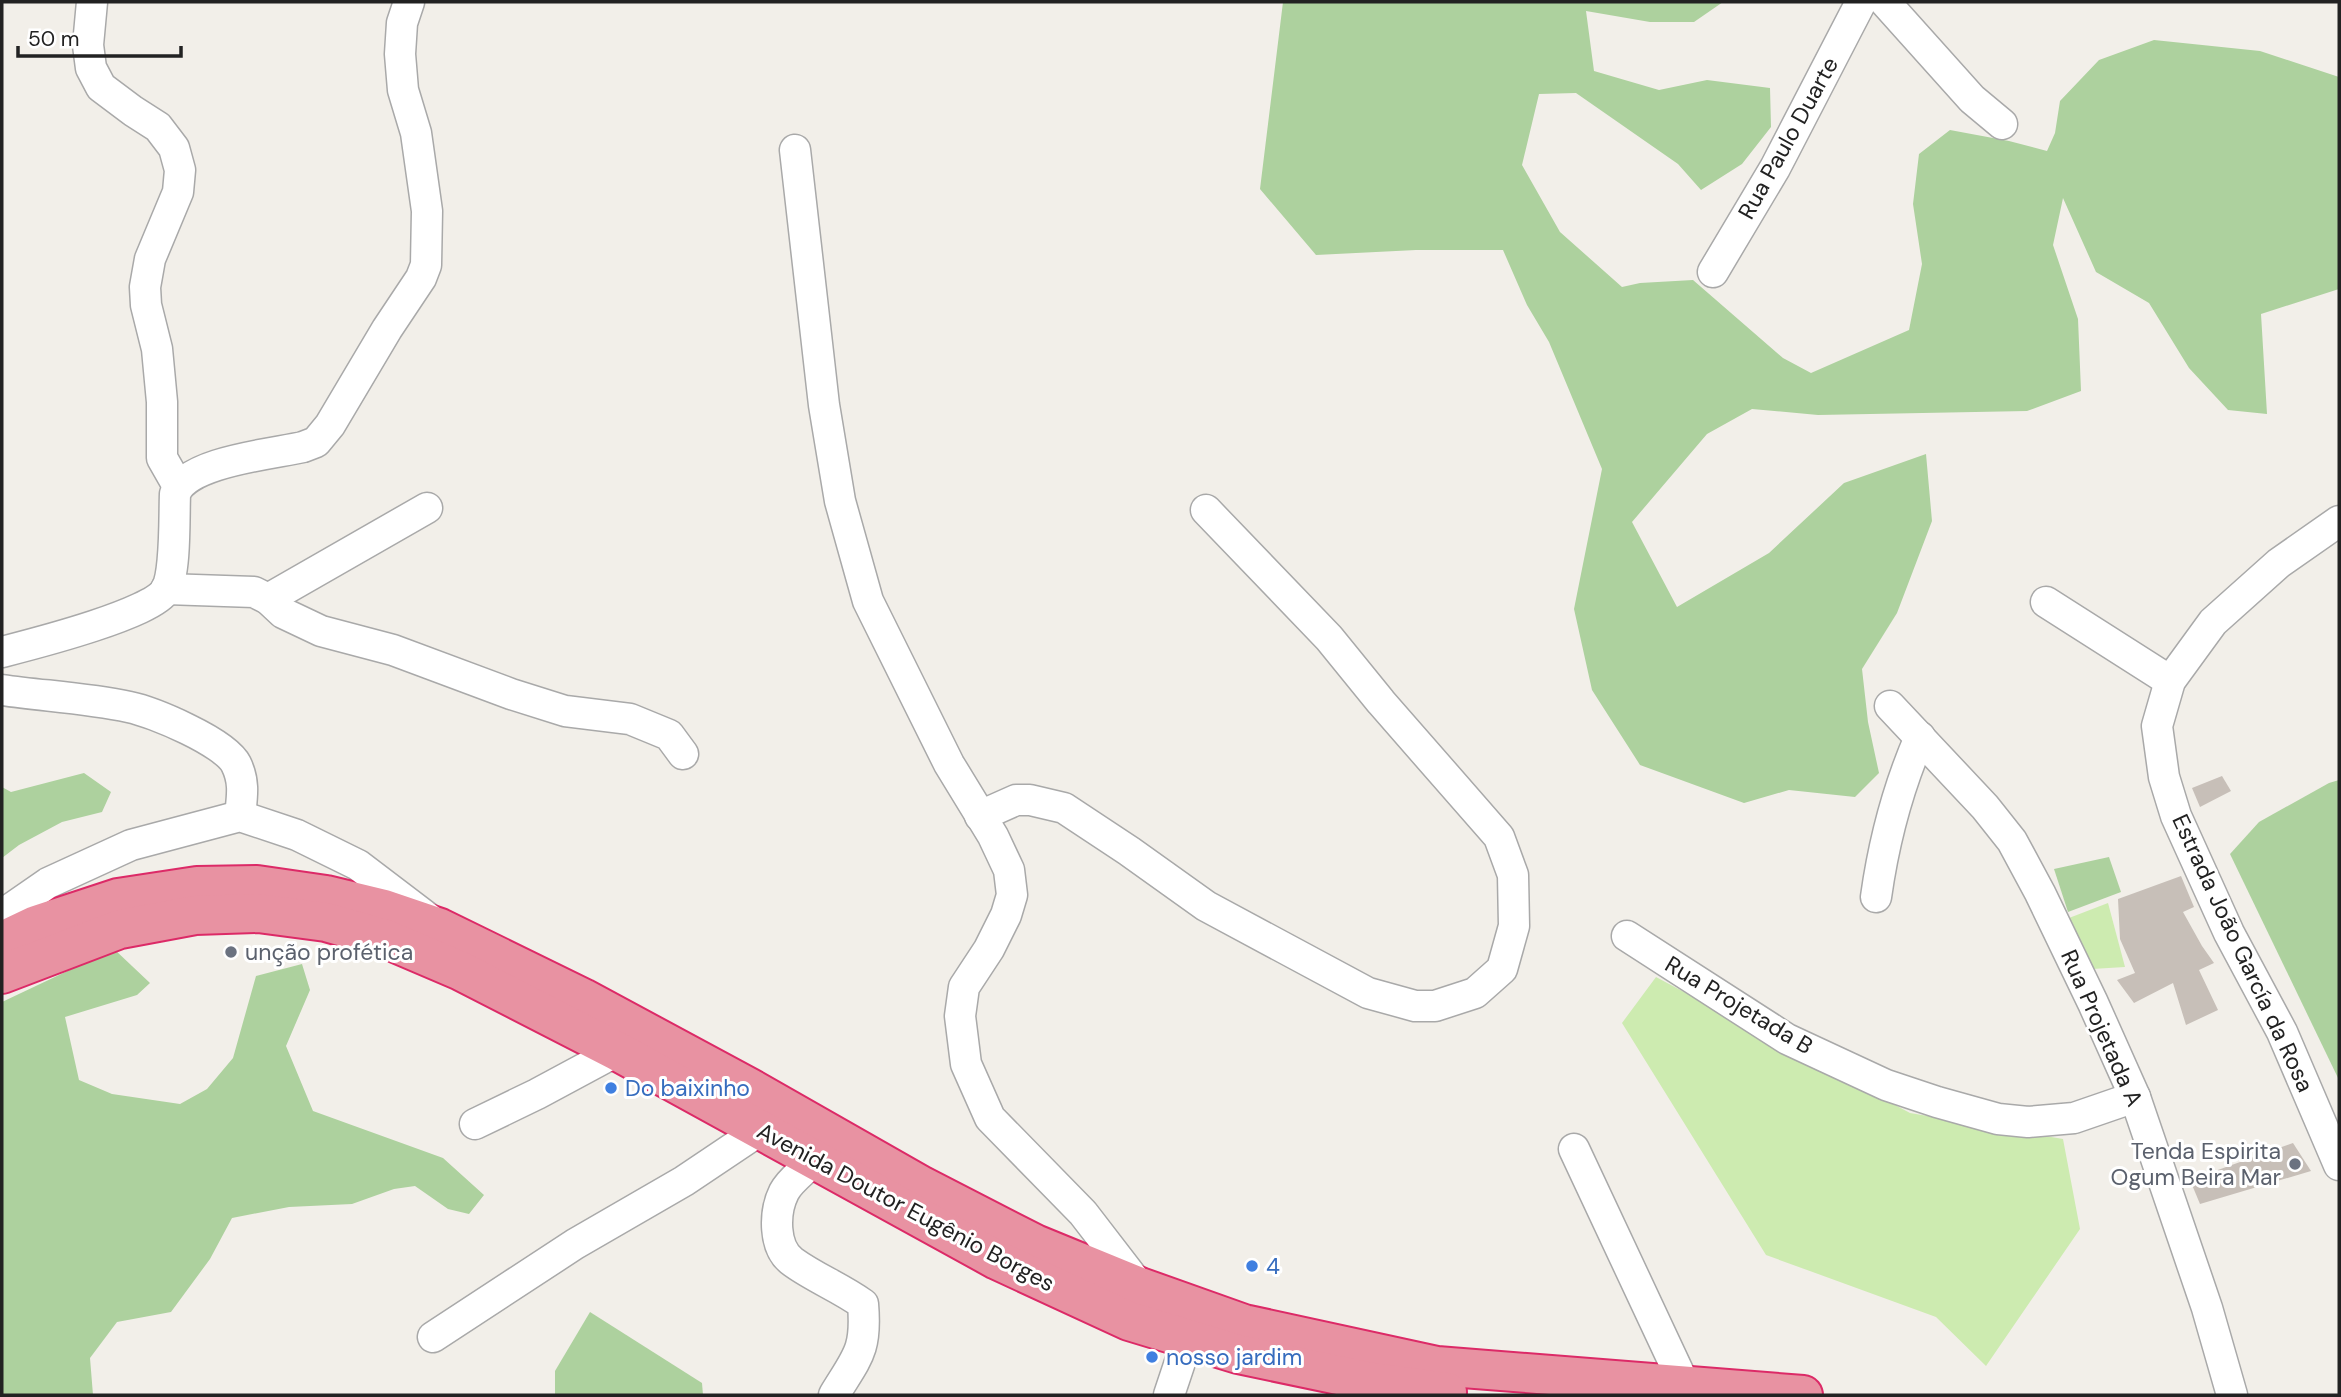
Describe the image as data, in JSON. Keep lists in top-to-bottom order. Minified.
{"streets":{"highway":["Avenida Doutor Eugênio Borges"],"street":["Rua Paulo Duarte","Estrada João García da Rosa","Rua Projetada B","Rua Projetada A"]},"crossings":[["Rua Projetada B","Rua Projetada A"]],"places":["unção profética","Do baixinho","Tenda Espirita Ogum Beira Mar","4","nosso jardim"],"scale_bar":"50 m"}
